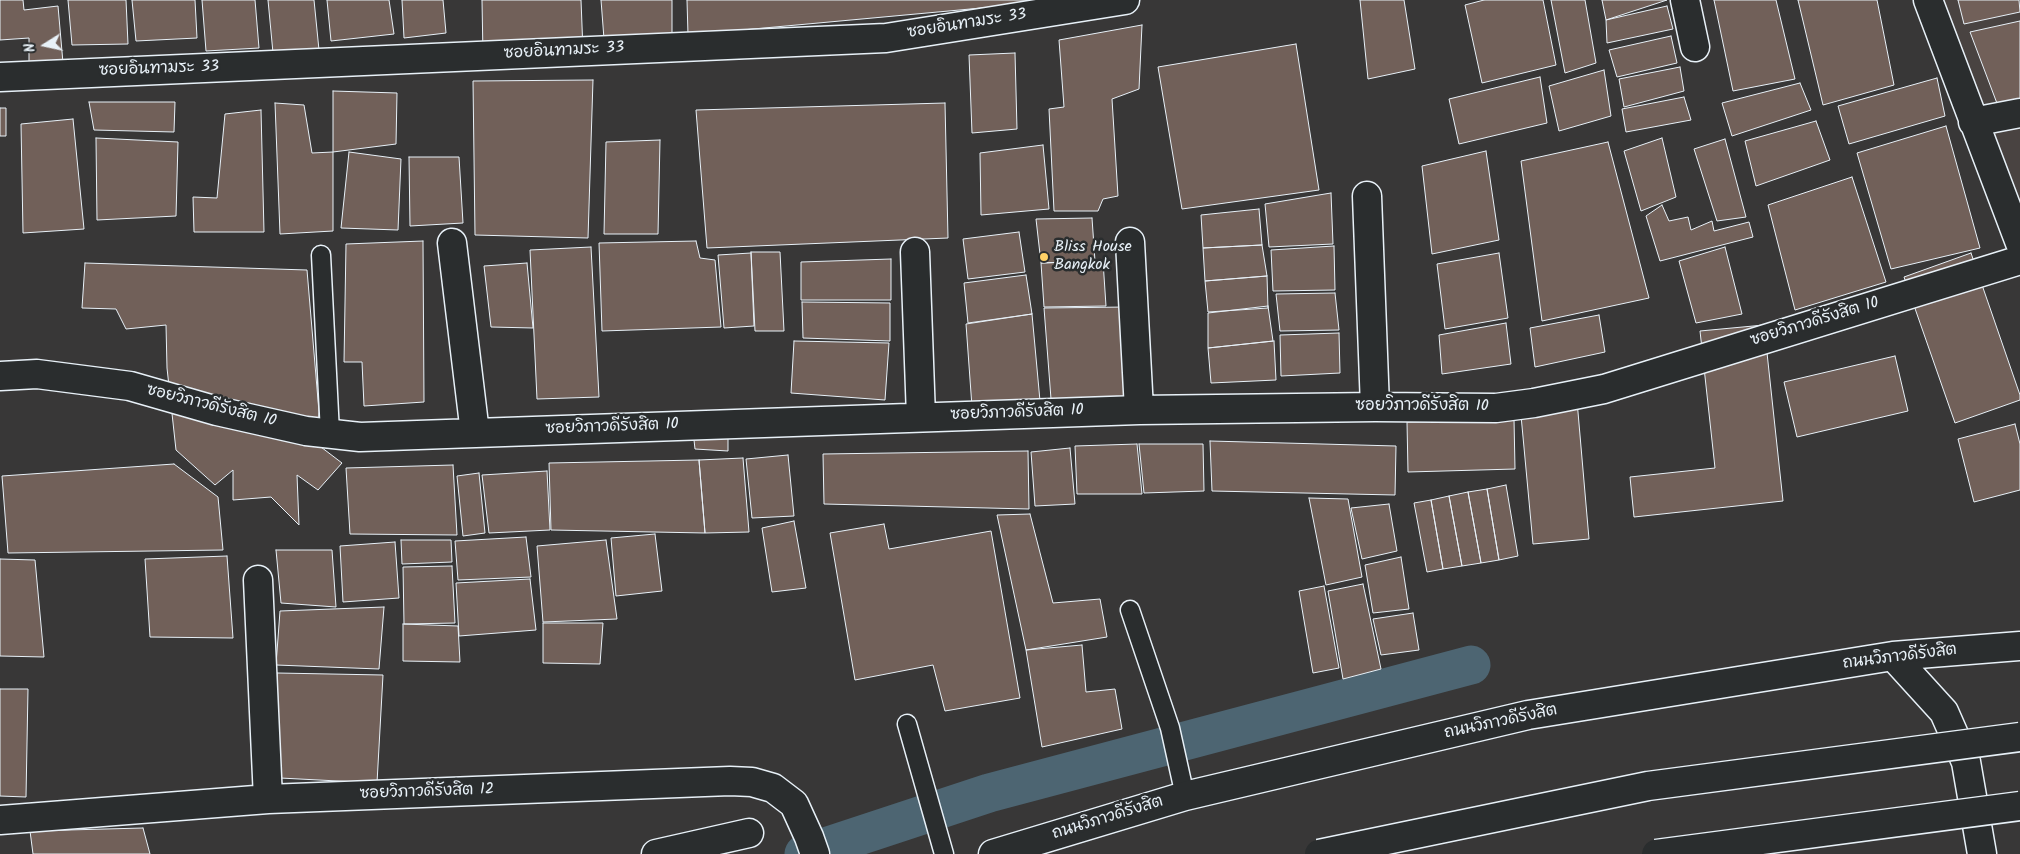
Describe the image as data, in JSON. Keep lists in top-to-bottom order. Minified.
{"streets":{"main road":["ซอยอินทามระ 33","ซอยวิภาวดีรังสิต 10","ถนนวิภาวดีรังสิต","ซอยวิภาวดีรังสิต 12"]},"places":["Bliss House Bangkok"],"north":"left"}
